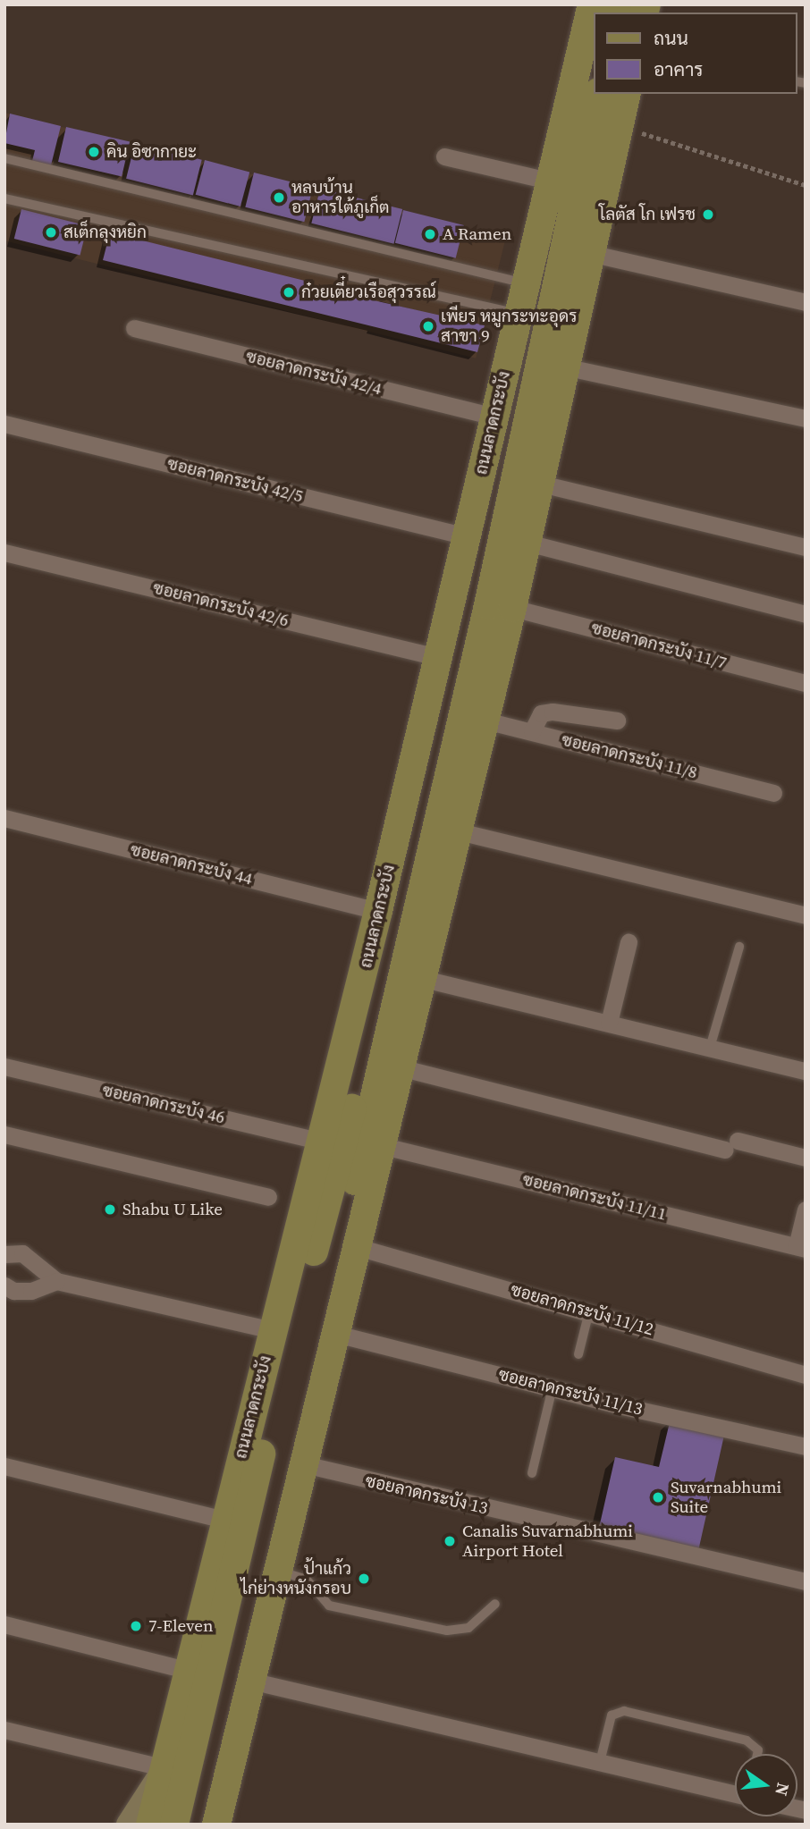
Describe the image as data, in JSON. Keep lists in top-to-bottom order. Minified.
{"streets":{"main road":["ถนนลาดกระบัง"],"street":["ซอยลาดกระบัง 42/4","ซอยลาดกระบัง 42/5","ซอยลาดกระบัง 42/6","ซอยลาดกระบัง 11/7","ซอยลาดกระบัง 11/8","ซอยลาดกระบัง 44","ซอยลาดกระบัง 46","ซอยลาดกระบัง 11/11","ซอยลาดกระบัง 11/12","ซอยลาดกระบัง 11/13","ซอยลาดกระบัง 13"]},"crossings":[["ซอยลาดกระบัง 42/4","ถนนลาดกระบัง"],["ถนนลาดกระบัง","ซอยลาดกระบัง 42/5"],["ถนนลาดกระบัง","ซอยลาดกระบัง 42/6"],["ถนนลาดกระบัง","ซอยลาดกระบัง 44"],["ถนนลาดกระบัง","ซอยลาดกระบัง 46"]],"places":["คิน อิซากายะ","หลบบ้าน อาหารใต้ภูเก็ต","โลตัส โก เฟรช","สเต็กลุงหยิก","A Ramen","ก๋วยเตี๋ยวเรือสุวรรณ์","เพียร หมูกระทะอุดร สาขา 9","Shabu U Like","Suvarnabhumi Suite","Canalis Suvarnabhumi Airport Hotel","ป้าแก้ว ไก่ย่างหนังกรอบ","7-Eleven"],"legend":["ถนน","อาคาร"],"north":"right"}
